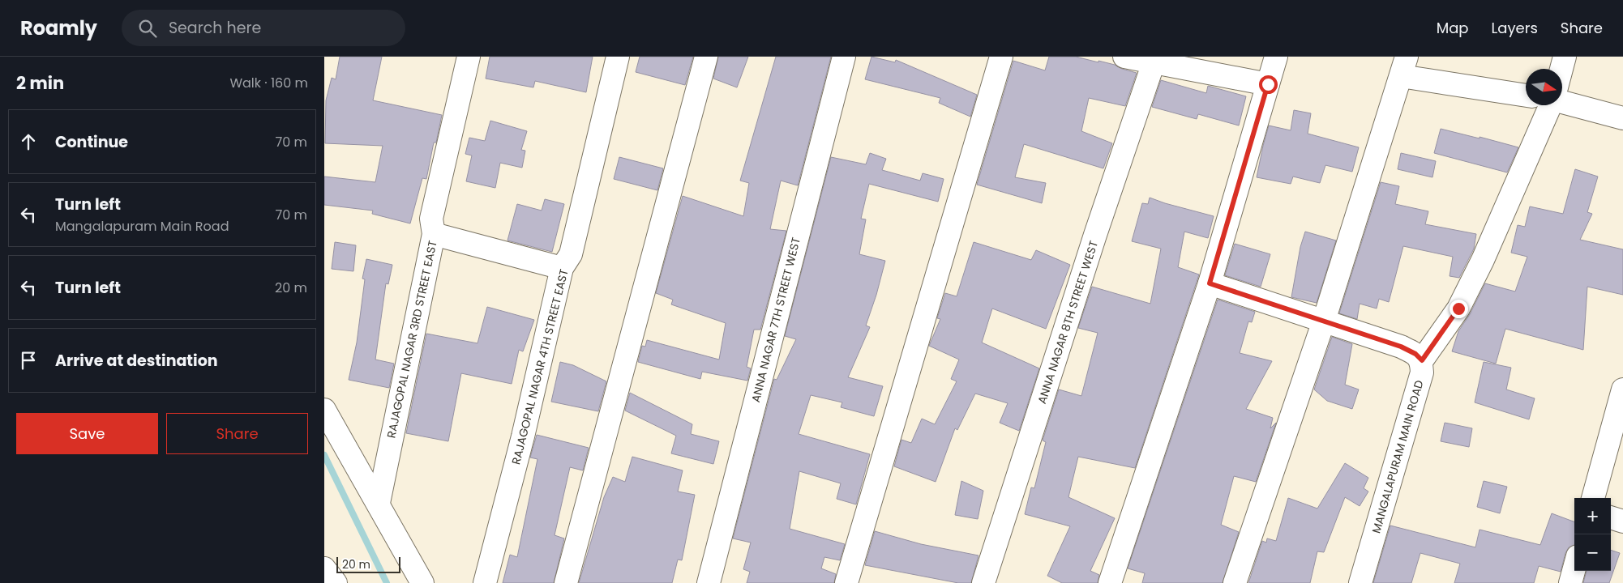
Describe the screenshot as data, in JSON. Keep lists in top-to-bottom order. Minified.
{"streets":{"street":["ANNA NAGAR 7TH STREET WEST","ANNA NAGAR 8TH STREET WEST","RAJAGOPAL NAGAR 3RD STREET EAST","RAJAGOPAL NAGAR 4TH STREET EAST","MANGALAPURAM MAIN ROAD"]},"scale_bar":"20 m","north":"right","page":{"header":"Roamly","search":"Search here","nav":["Map","Layers","Share"],"heading":["2 min","Walk · 160 m"],"list":[["Continue","70 m"],["Turn left","Mangalapuram Main Road","70 m"],["Turn left","20 m"],"Arrive at destination"],"buttons":["Save","Share"],"map_buttons":["+","−"],"scale":"20 m"}}
